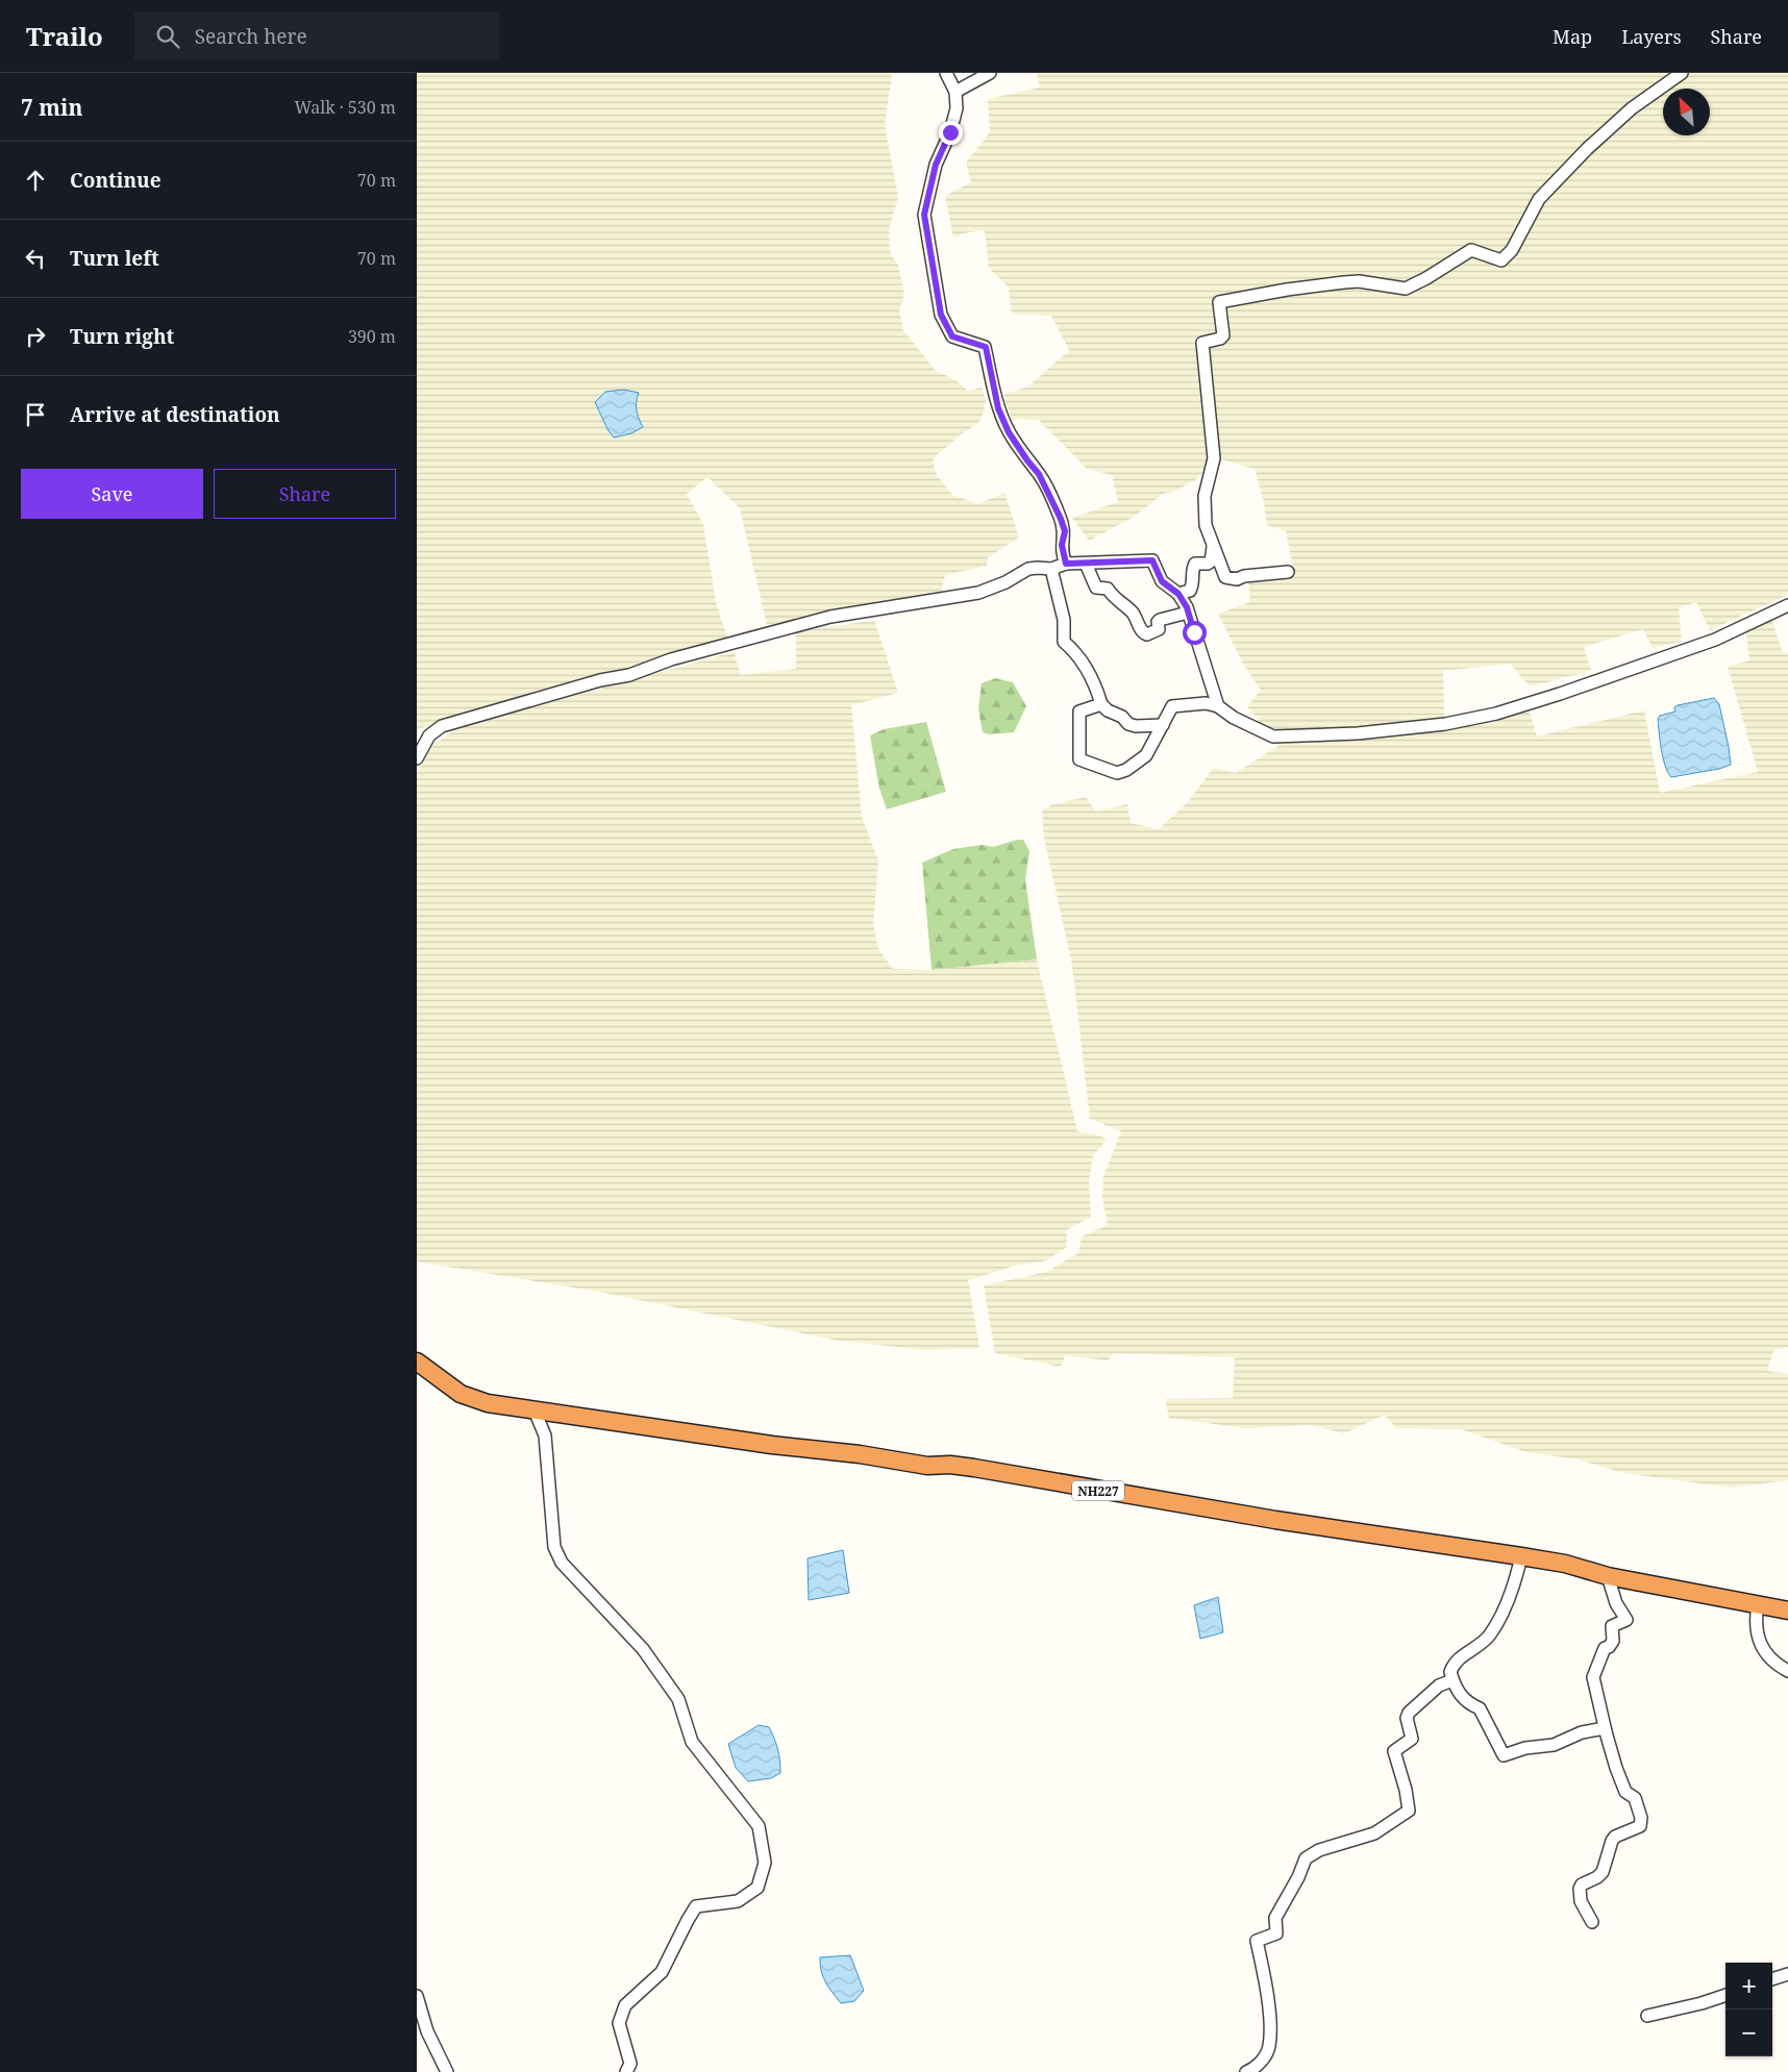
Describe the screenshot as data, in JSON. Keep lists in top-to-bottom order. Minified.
{"streets":{"highway":["NH227"]},"north":"top left","page":{"header":"Trailo","search":"Search here","nav":["Map","Layers","Share"],"heading":["7 min","Walk · 530 m"],"list":[["Continue","70 m"],["Turn left","70 m"],["Turn right","390 m"],"Arrive at destination"],"buttons":["Save","Share"],"map_buttons":["+","−"]}}
